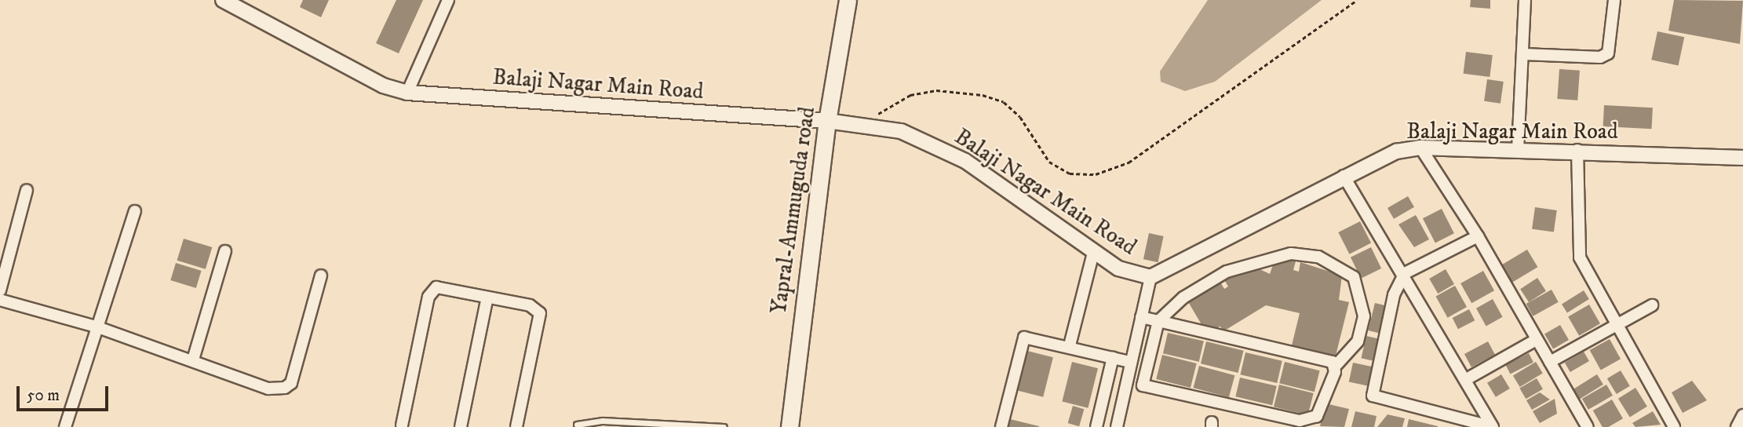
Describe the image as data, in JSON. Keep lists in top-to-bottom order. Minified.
{"streets":{"main road":["Yapral-Ammuguda road"],"street":["Balaji Nagar Main Road"]},"crossings":[["Balaji Nagar Main Road","Yapral-Ammuguda road"]],"scale_bar":"50 m"}
